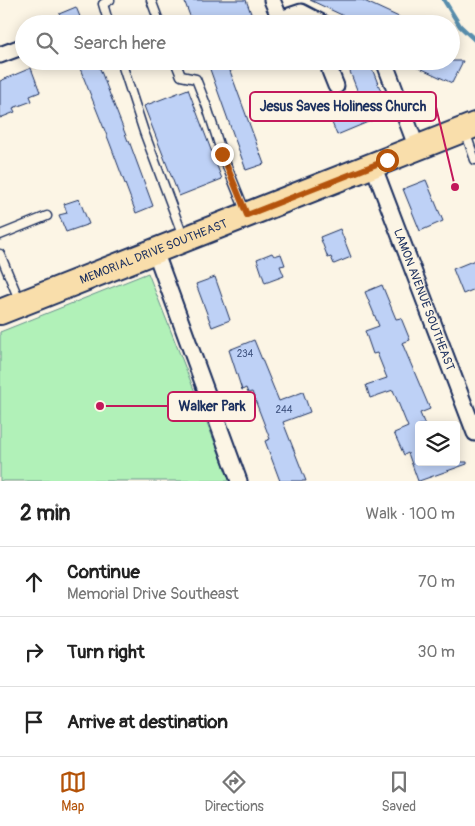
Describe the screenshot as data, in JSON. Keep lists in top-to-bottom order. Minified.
{"streets":{"main road":["MEMORIAL DRIVE SOUTHEAST"],"street":["LAMON AVENUE SOUTHEAST"]},"crossings":[["MEMORIAL DRIVE SOUTHEAST","LAMON AVENUE SOUTHEAST"]],"places":["Jesus Saves Holiness Church","Walker Park"],"house_numbers":["234","244"],"page":{"search":"Search here","heading":["2 min","Walk · 100 m"],"list":[["Continue","Memorial Drive Southeast","70 m"],["Turn right","30 m"],"Arrive at destination"],"nav":["Map","Directions","Saved"]}}
